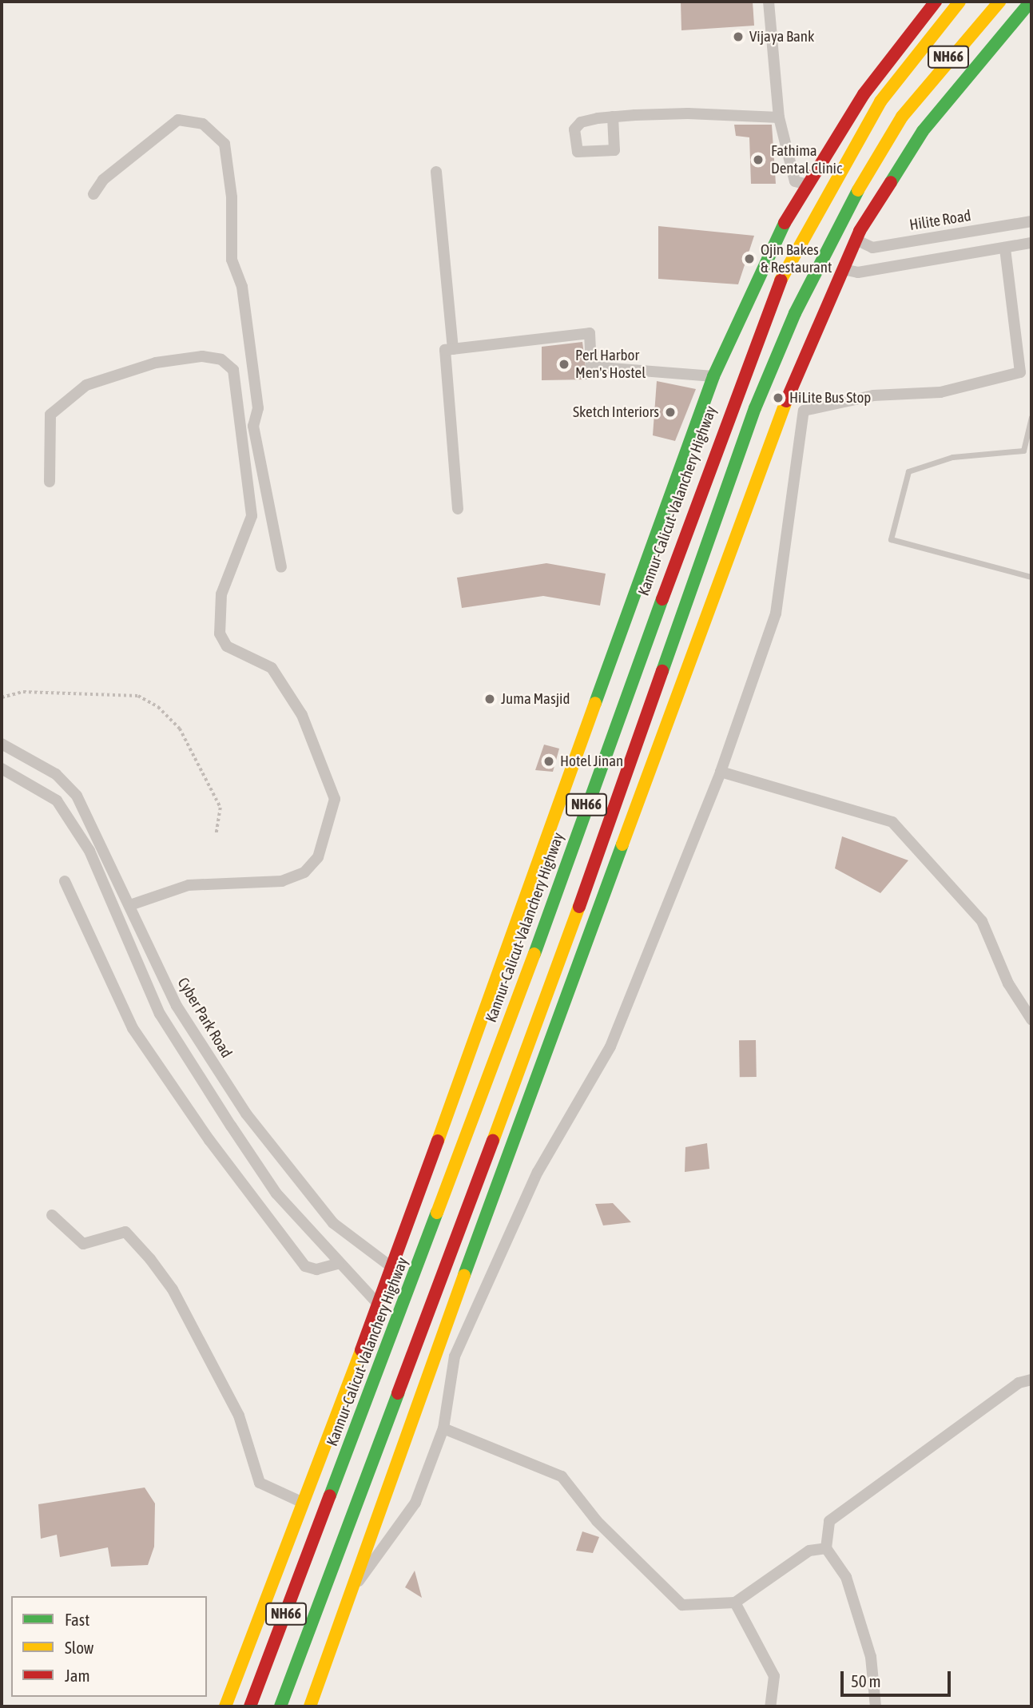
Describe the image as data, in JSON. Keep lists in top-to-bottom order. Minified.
{"streets":{"main road":["NH66","Kannur-Calicut-Valanchery Highway"],"street":["Hilite Road","Cyber Park Road"]},"places":["Vijaya Bank","Fathima Dental Clinic","Ojin Bakes & Restaurant","Perl Harbor Men's Hostel","HiLite Bus Stop","Sketch Interiors","Juma Masjid","Hotel Jinan"],"legend":["Fast","Slow","Jam"],"scale_bar":"50 m"}
